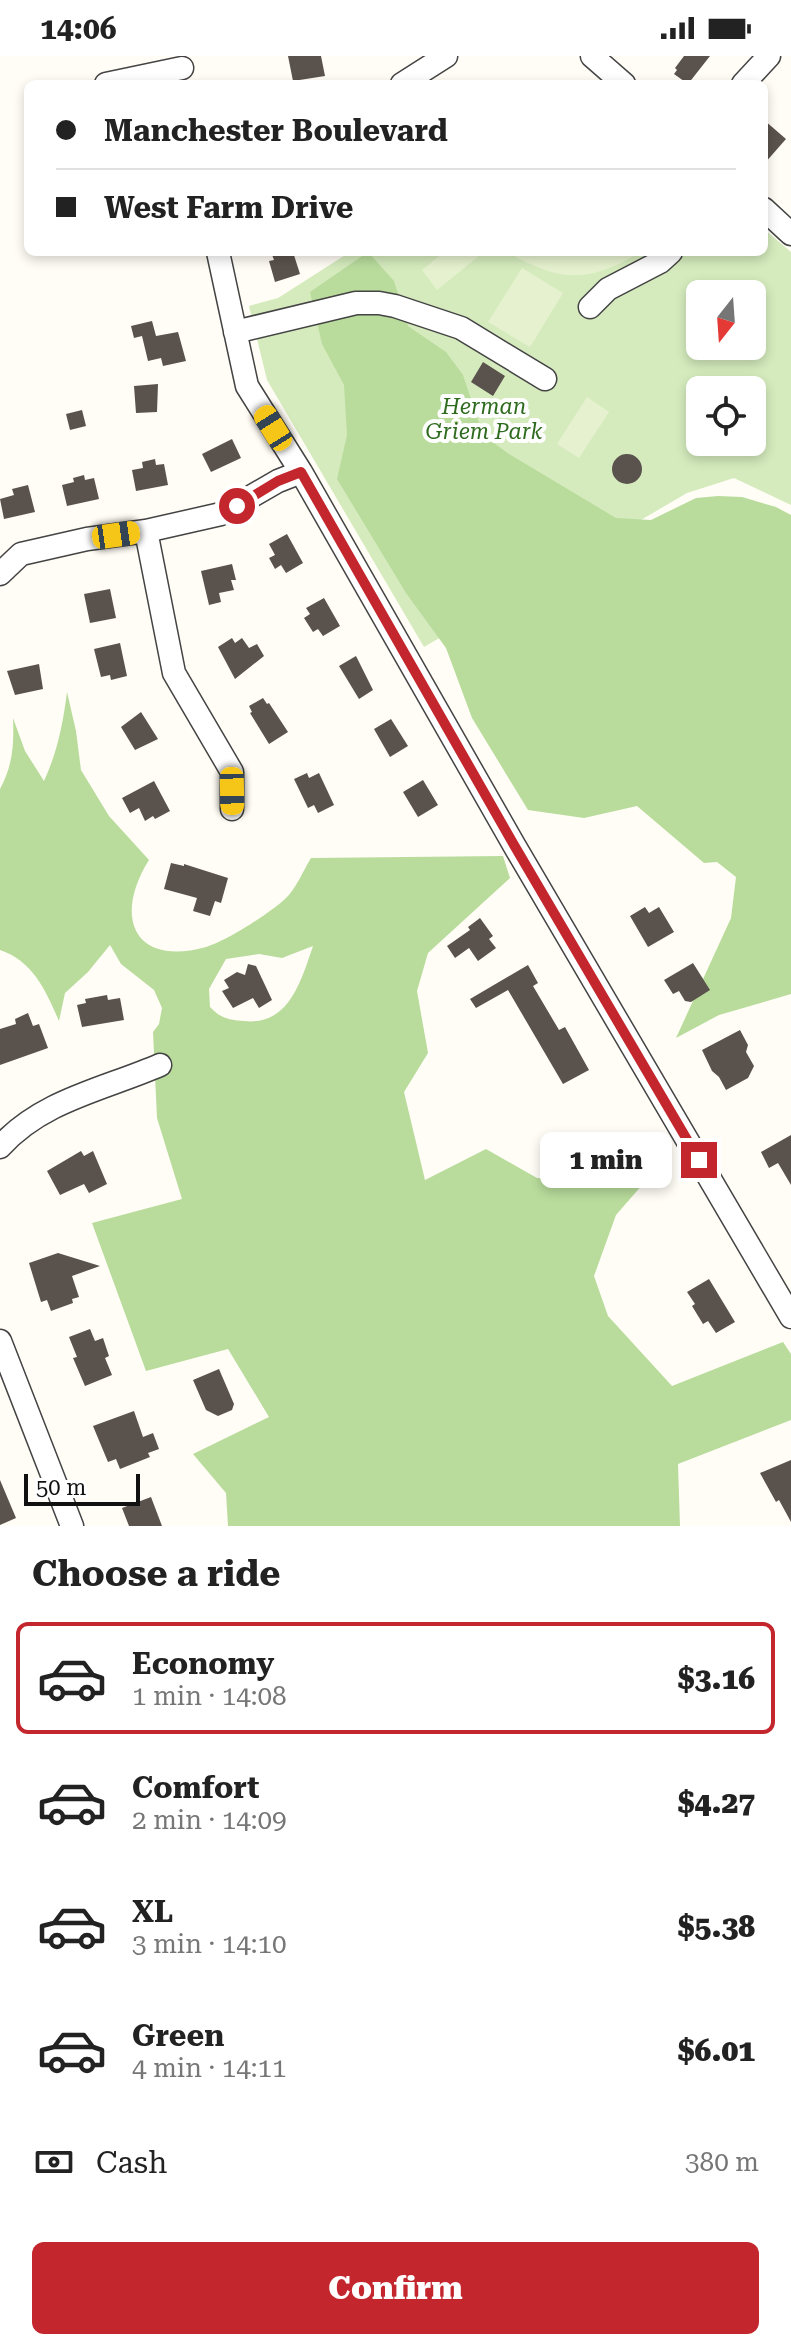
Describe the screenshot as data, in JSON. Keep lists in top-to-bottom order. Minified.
{"parks":["Herman Griem Park"],"scale_bar":"50 m","north":"bottom","page":{"status":"14:06","banner":["Manchester Boulevard","West Farm Drive"],"bubble":"1 min","scale":"50 m","heading":"Choose a ride","list":[{"name":"Economy","note":"1 min · 14:08","value":"$3.16"},{"name":"Comfort","note":"2 min · 14:09","value":"$4.27"},{"name":"XL","note":"3 min · 14:10","value":"$5.38"},{"name":"Green","note":"4 min · 14:11","value":"$6.01"}],"pay":["Cash","380 m"],"buttons":"Confirm"}}
